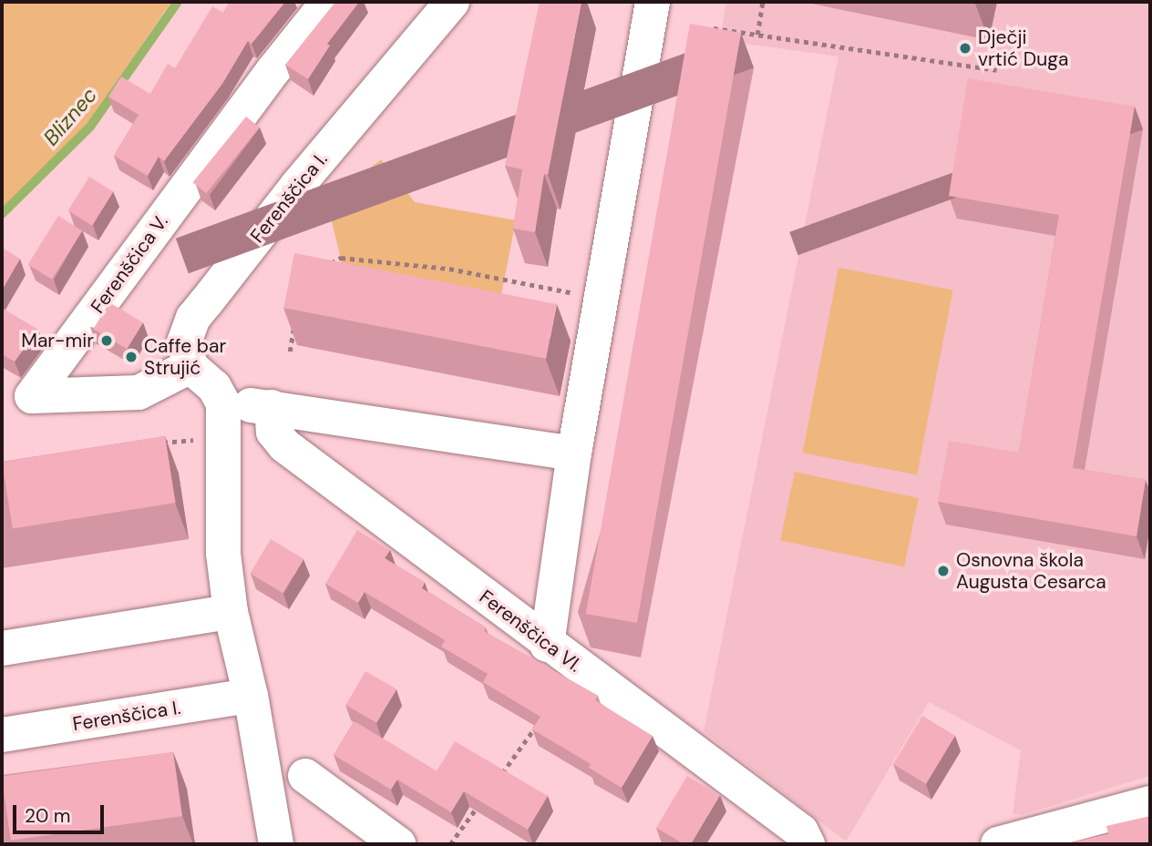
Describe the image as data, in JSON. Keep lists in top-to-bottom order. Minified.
{"streets":{"street":["Ferenščica I.","Ferenščica V.","Ferenščica VI."]},"crossings":[["Ferenščica I.","Ferenščica V."]],"water":["Bliznec"],"places":["Dječji vrtić Duga","Mar-mir","Caffe bar Strujić","Osnovna škola Augusta Cesarca"],"scale_bar":"20 m"}
